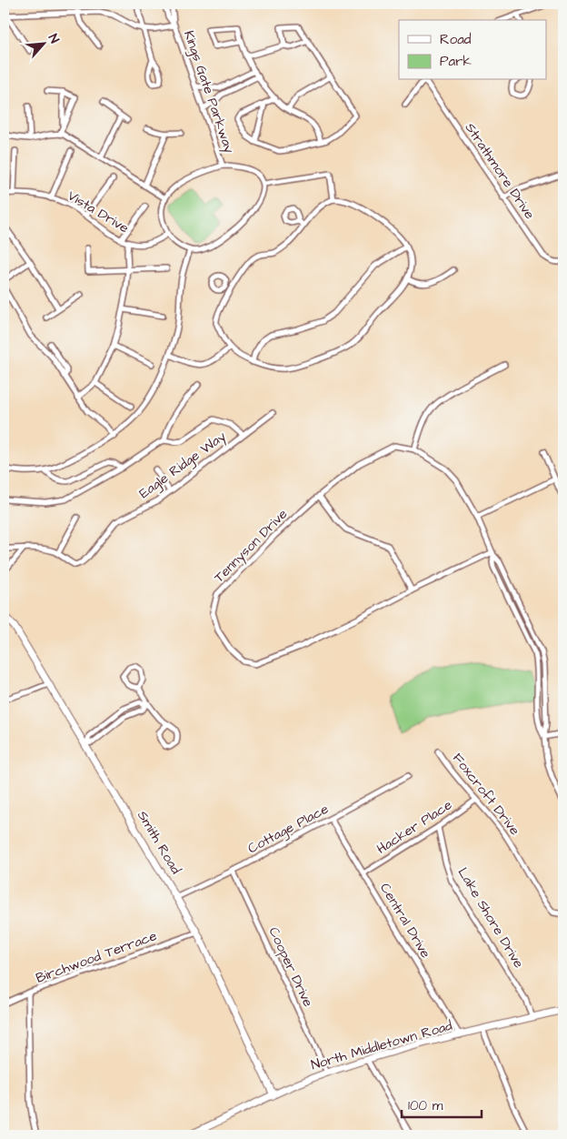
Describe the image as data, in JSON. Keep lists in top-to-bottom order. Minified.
{"streets":{"street":["Kings Gate Parkway","Strathmore Drive","Vista Drive","Eagle Ridge Way","Tennyson Drive","Foxcroft Drive","Hacker Place","Cottage Place","Smith Road","Lake Shore Drive","Central Drive","Birchwood Terrace","Cooper Drive","North Middletown Road"]},"crossings":[["Kings Gate Parkway","Vista Drive"],["Foxcroft Drive","Hacker Place"],["Hacker Place","Lake Shore Drive"],["Hacker Place","Central Drive"],["Cottage Place","Smith Road"],["Cottage Place","Central Drive"],["Cottage Place","Cooper Drive"],["Smith Road","Birchwood Terrace"],["Smith Road","North Middletown Road"],["Lake Shore Drive","North Middletown Road"],["Central Drive","North Middletown Road"],["Cooper Drive","North Middletown Road"]],"legend":["Road","Park"],"scale_bar":"100 m","north":"top right"}
